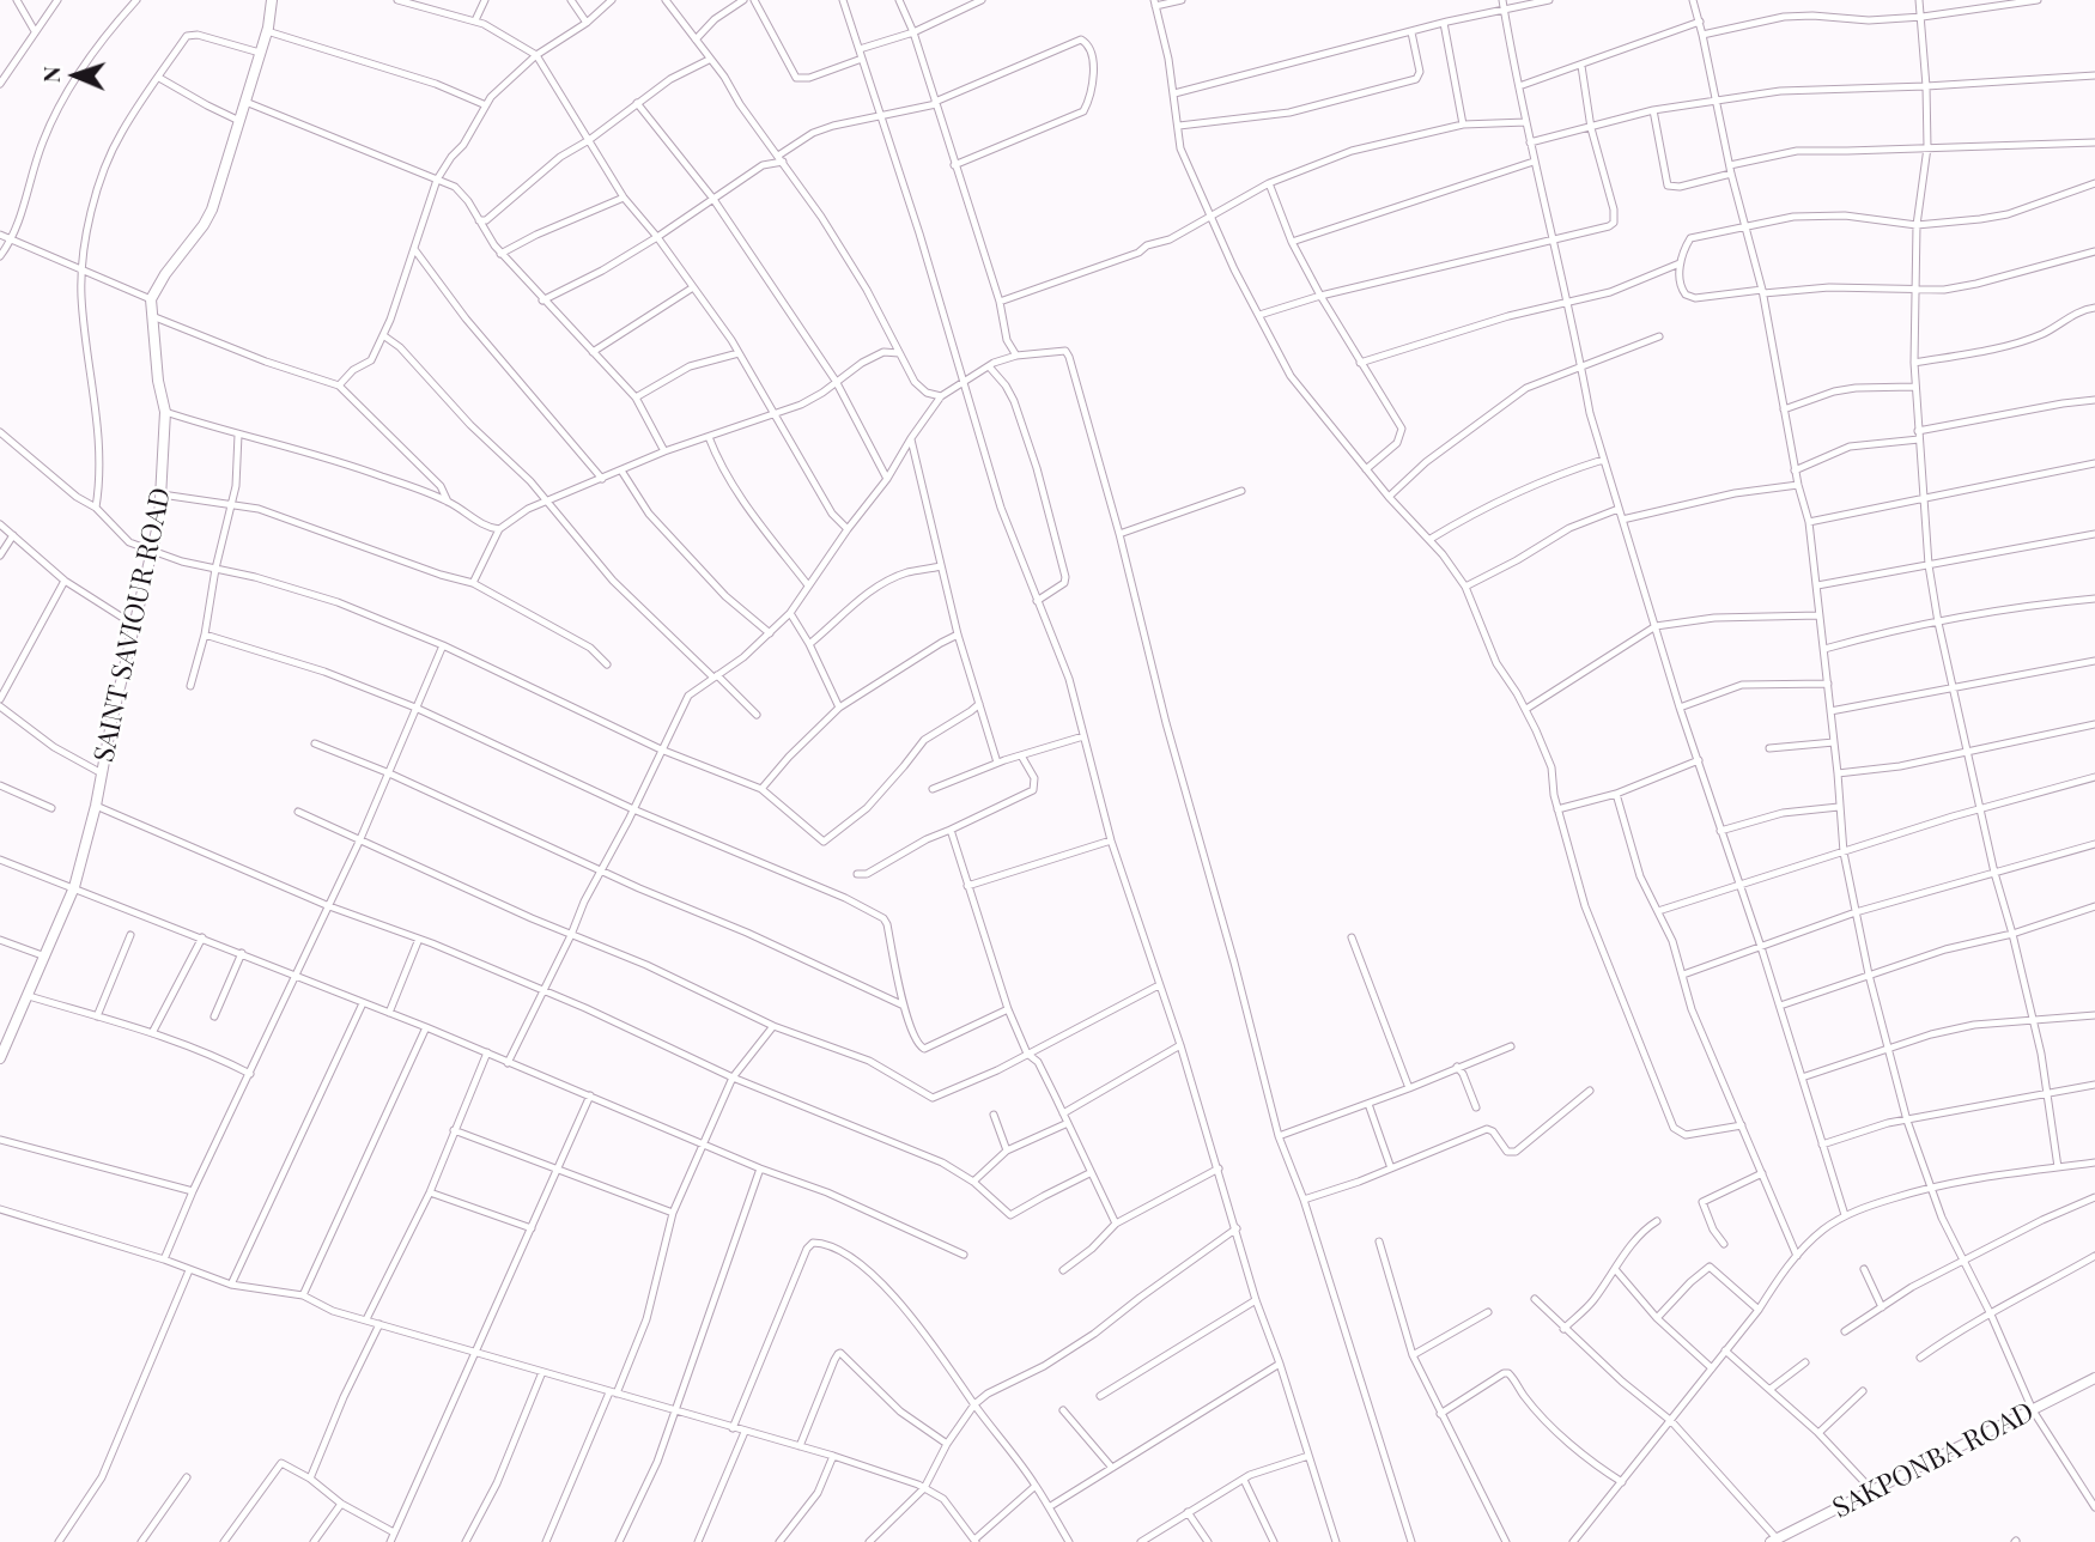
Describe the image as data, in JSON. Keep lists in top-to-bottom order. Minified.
{"streets":{"street":["SAINT SAVIOUR ROAD","SAKPONBA ROAD"]},"north":"left"}
